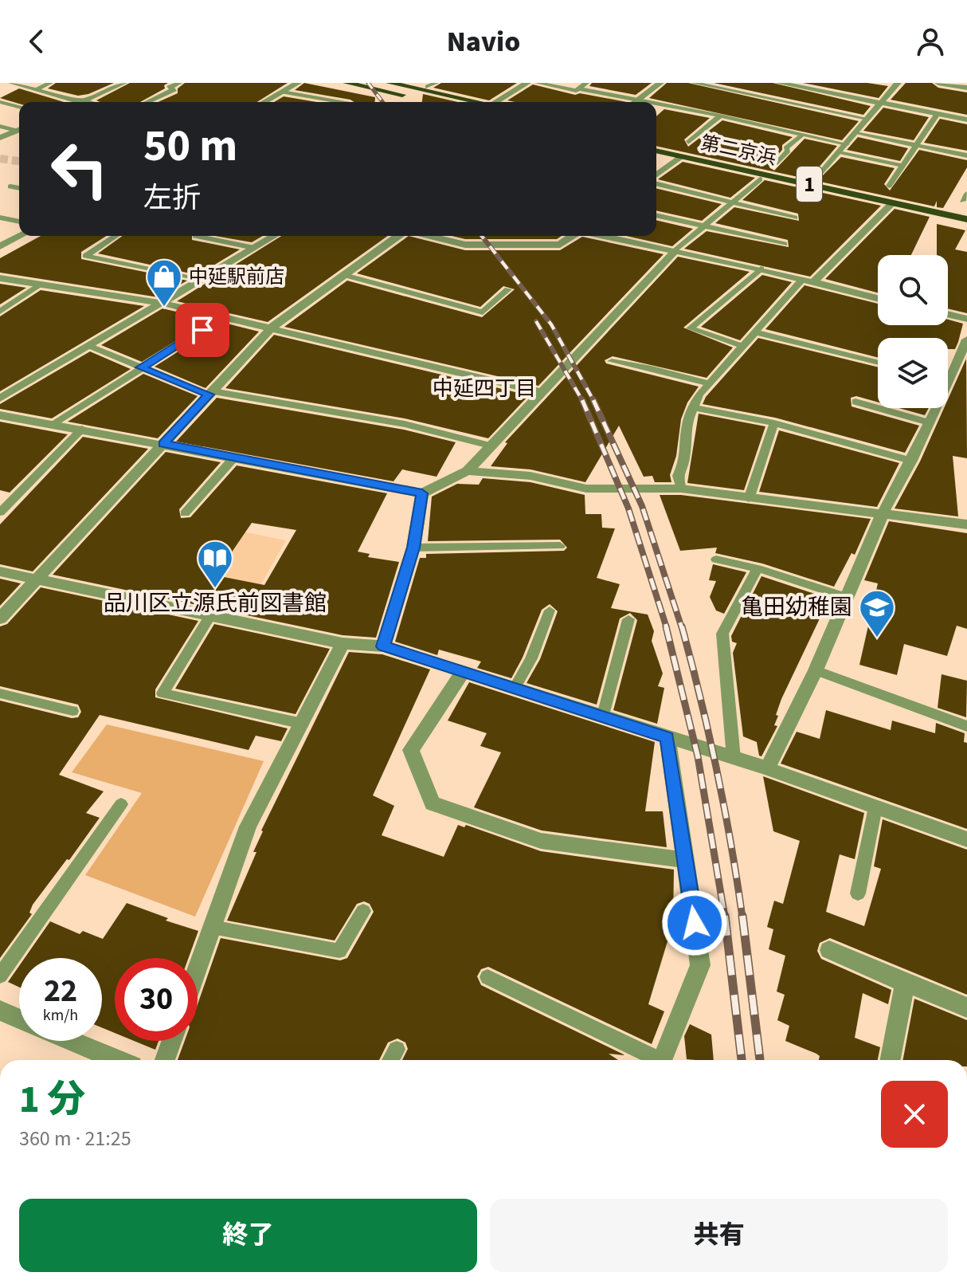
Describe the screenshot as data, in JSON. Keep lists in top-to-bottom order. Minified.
{"streets":{"highway":["第二京浜","1"]},"districts":["中延四丁目"],"places":{"shop":["中延駅前店"],"library":["品川区立源氏前図書館"],"school or university":["亀田幼稚園"]},"page":{"header":"Navio","turn":["50 m","左折"],"speed":"22 km/h","limit":"30","heading":["1 分","360 m · 21:25"],"buttons":["終了","共有"]}}
